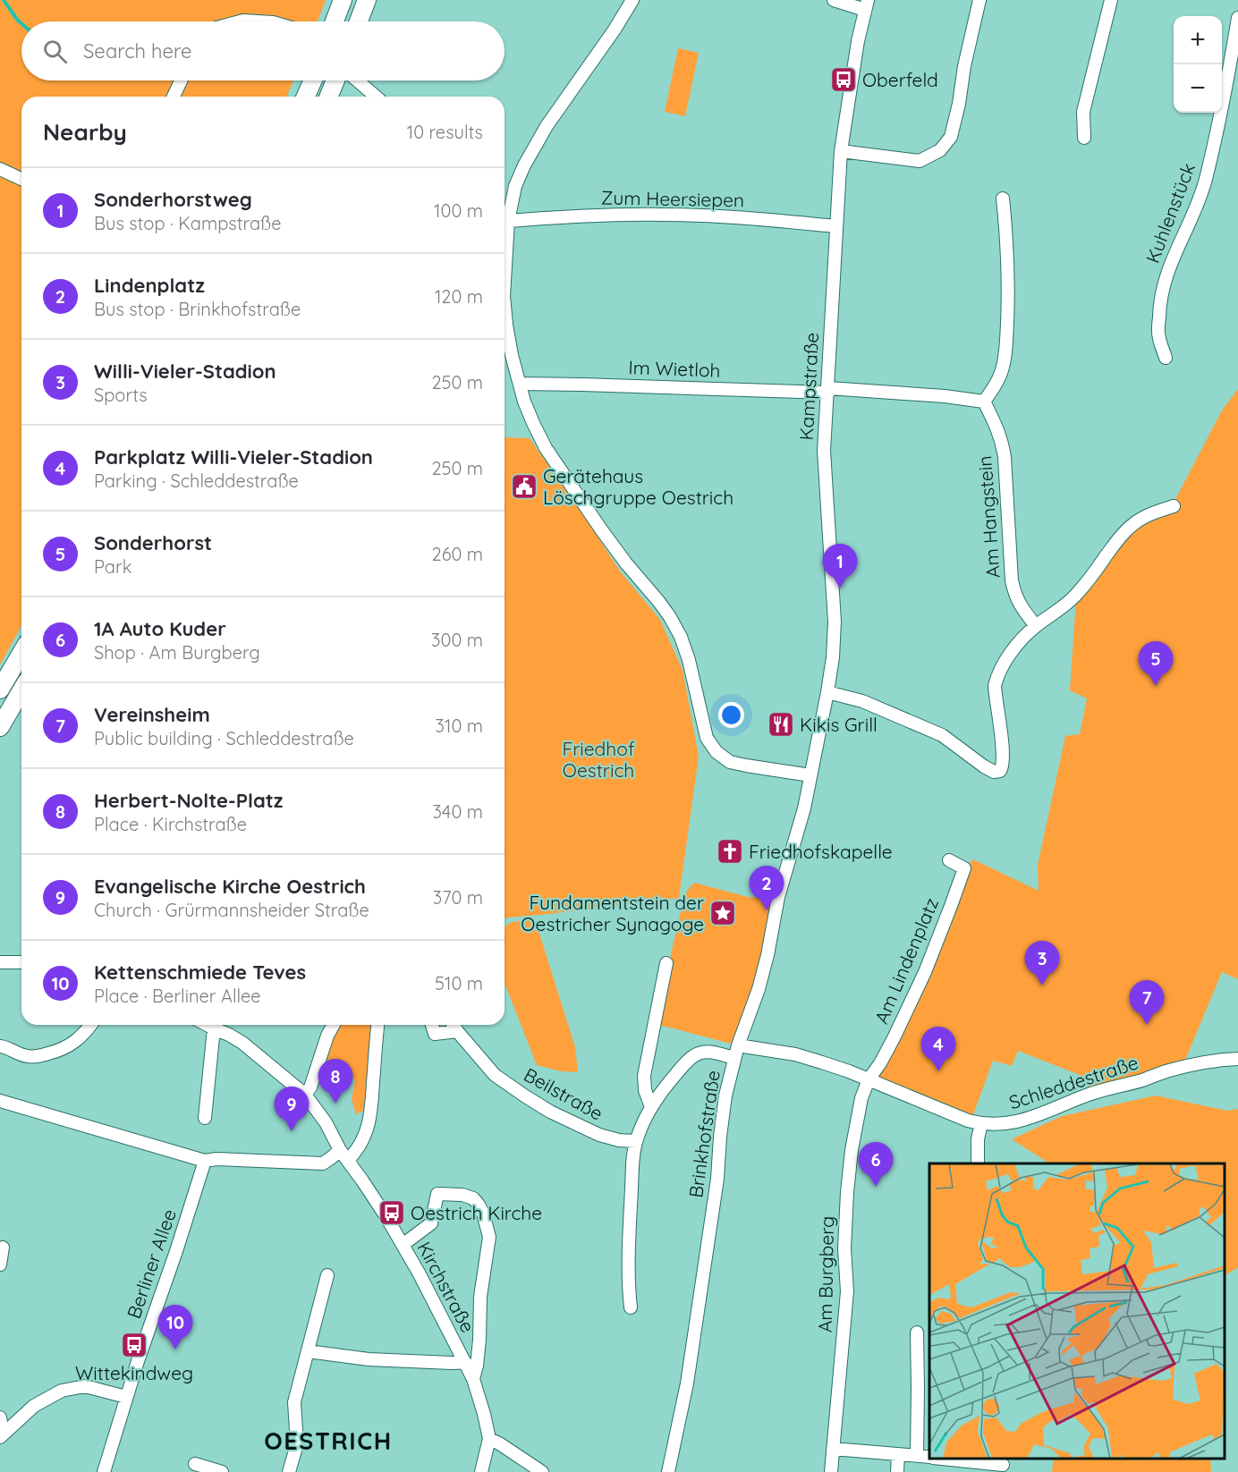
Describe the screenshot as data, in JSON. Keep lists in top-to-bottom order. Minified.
{"streets":{"street":["Zum Heersiepen","Kuhlenstück","Im Wietloh","Kampstraße","Am Hangstein","Am Lindenplatz","Schleddestraße","Beilstraße","Brinkhofstraße","Berliner Allee","Am Burgberg","Kirchstraße"]},"crossings":[["Zum Heersiepen","Kampstraße"],["Im Wietloh","Kampstraße"],["Kampstraße","Brinkhofstraße"],["Am Lindenplatz","Schleddestraße"],["Am Lindenplatz","Am Burgberg"],["Schleddestraße","Brinkhofstraße"],["Schleddestraße","Am Burgberg"]],"districts":["OESTRICH"],"parks":["Friedhof Oestrich"],"places":{"bus stop":["Oberfeld","Oestrich Kirche","Wittekindweg"],"public building":["Gerätehaus Löschgruppe Oestrich"],"restaurant":["Kikis Grill"],"church":["Friedhofskapelle"],"place":["Fundamentstein der Oestricher Synagoge"]},"page":{"map_buttons":["+","−"],"search":"Search here","heading":["Nearby","10 results"],"list":[{"mark":"1","name":"Sonderhorstweg","note":"Bus stop · Kampstraße","value":"100 m"},{"mark":"2","name":"Lindenplatz","note":"Bus stop · Brinkhofstraße","value":"120 m"},{"mark":"3","name":"Willi-Vieler-Stadion","note":"Sports","value":"250 m"},{"mark":"4","name":"Parkplatz Willi-Vieler-Stadion","note":"Parking · Schleddestraße","value":"250 m"},{"mark":"5","name":"Sonderhorst","note":"Park","value":"260 m"},{"mark":"6","name":"1A Auto Kuder","note":"Shop · Am Burgberg","value":"300 m"},{"mark":"7","name":"Vereinsheim","note":"Public building · Schleddestraße","value":"310 m"},{"mark":"8","name":"Herbert-Nolte-Platz","note":"Place · Kirchstraße","value":"340 m"},{"mark":"9","name":"Evangelische Kirche Oestrich","note":"Church · Grürmannsheider Straße","value":"370 m"},{"mark":"10","name":"Kettenschmiede Teves","note":"Place · Berliner Allee","value":"510 m"}],"pins":["1","5","2","3","7","4","8","9","6","10"]}}
